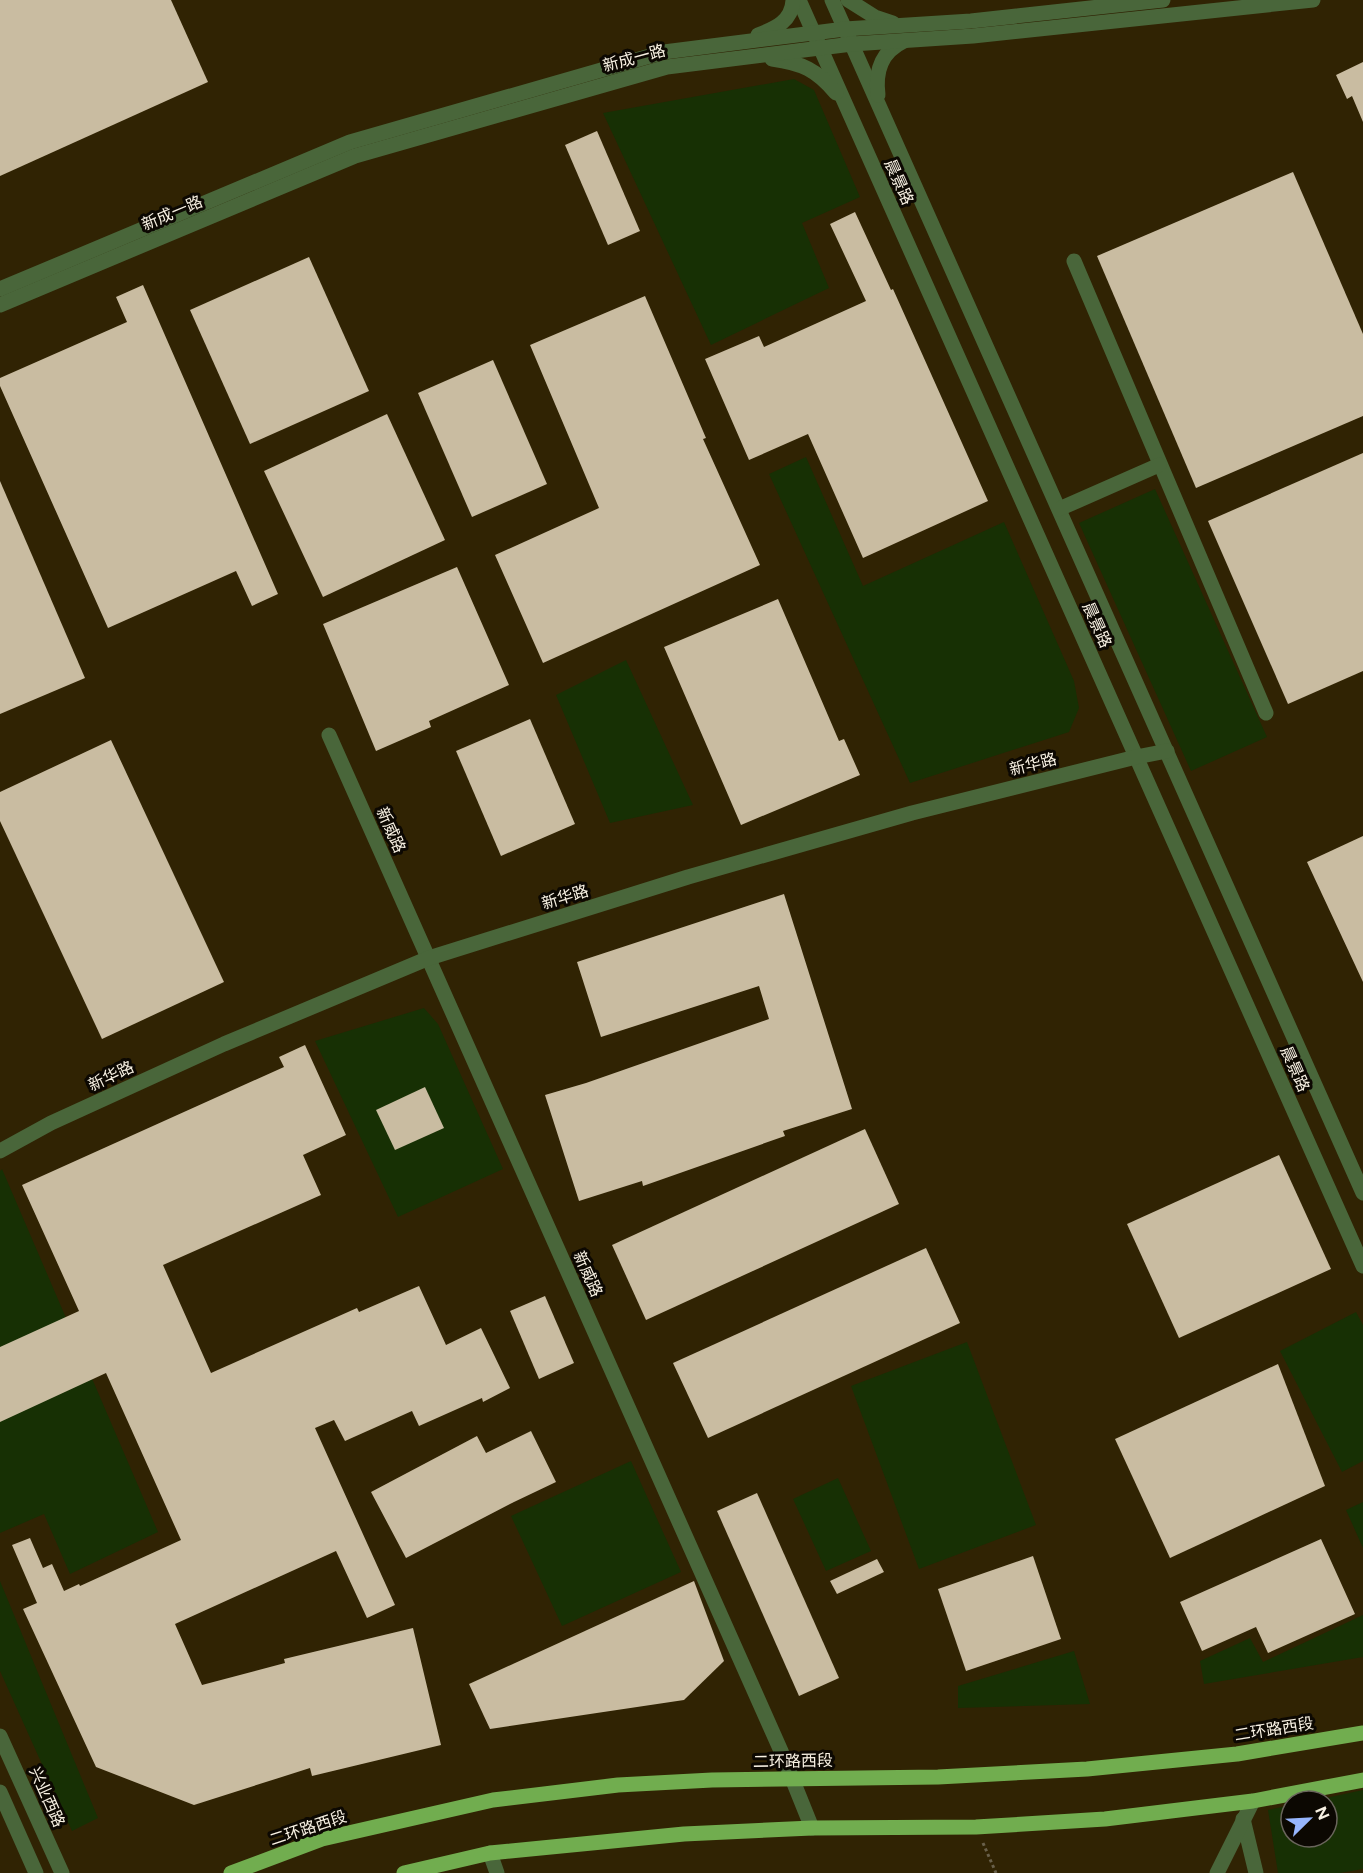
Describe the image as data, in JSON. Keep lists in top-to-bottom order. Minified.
{"streets":{"main road":["二环路西段"],"street":["新成一路","晨景路","新华路","新威路","兴业西路"]},"crossings":[["新成一路","晨景路"],["晨景路","新华路"],["新华路","新威路"],["新威路","二环路西段"]],"north":"top right"}
